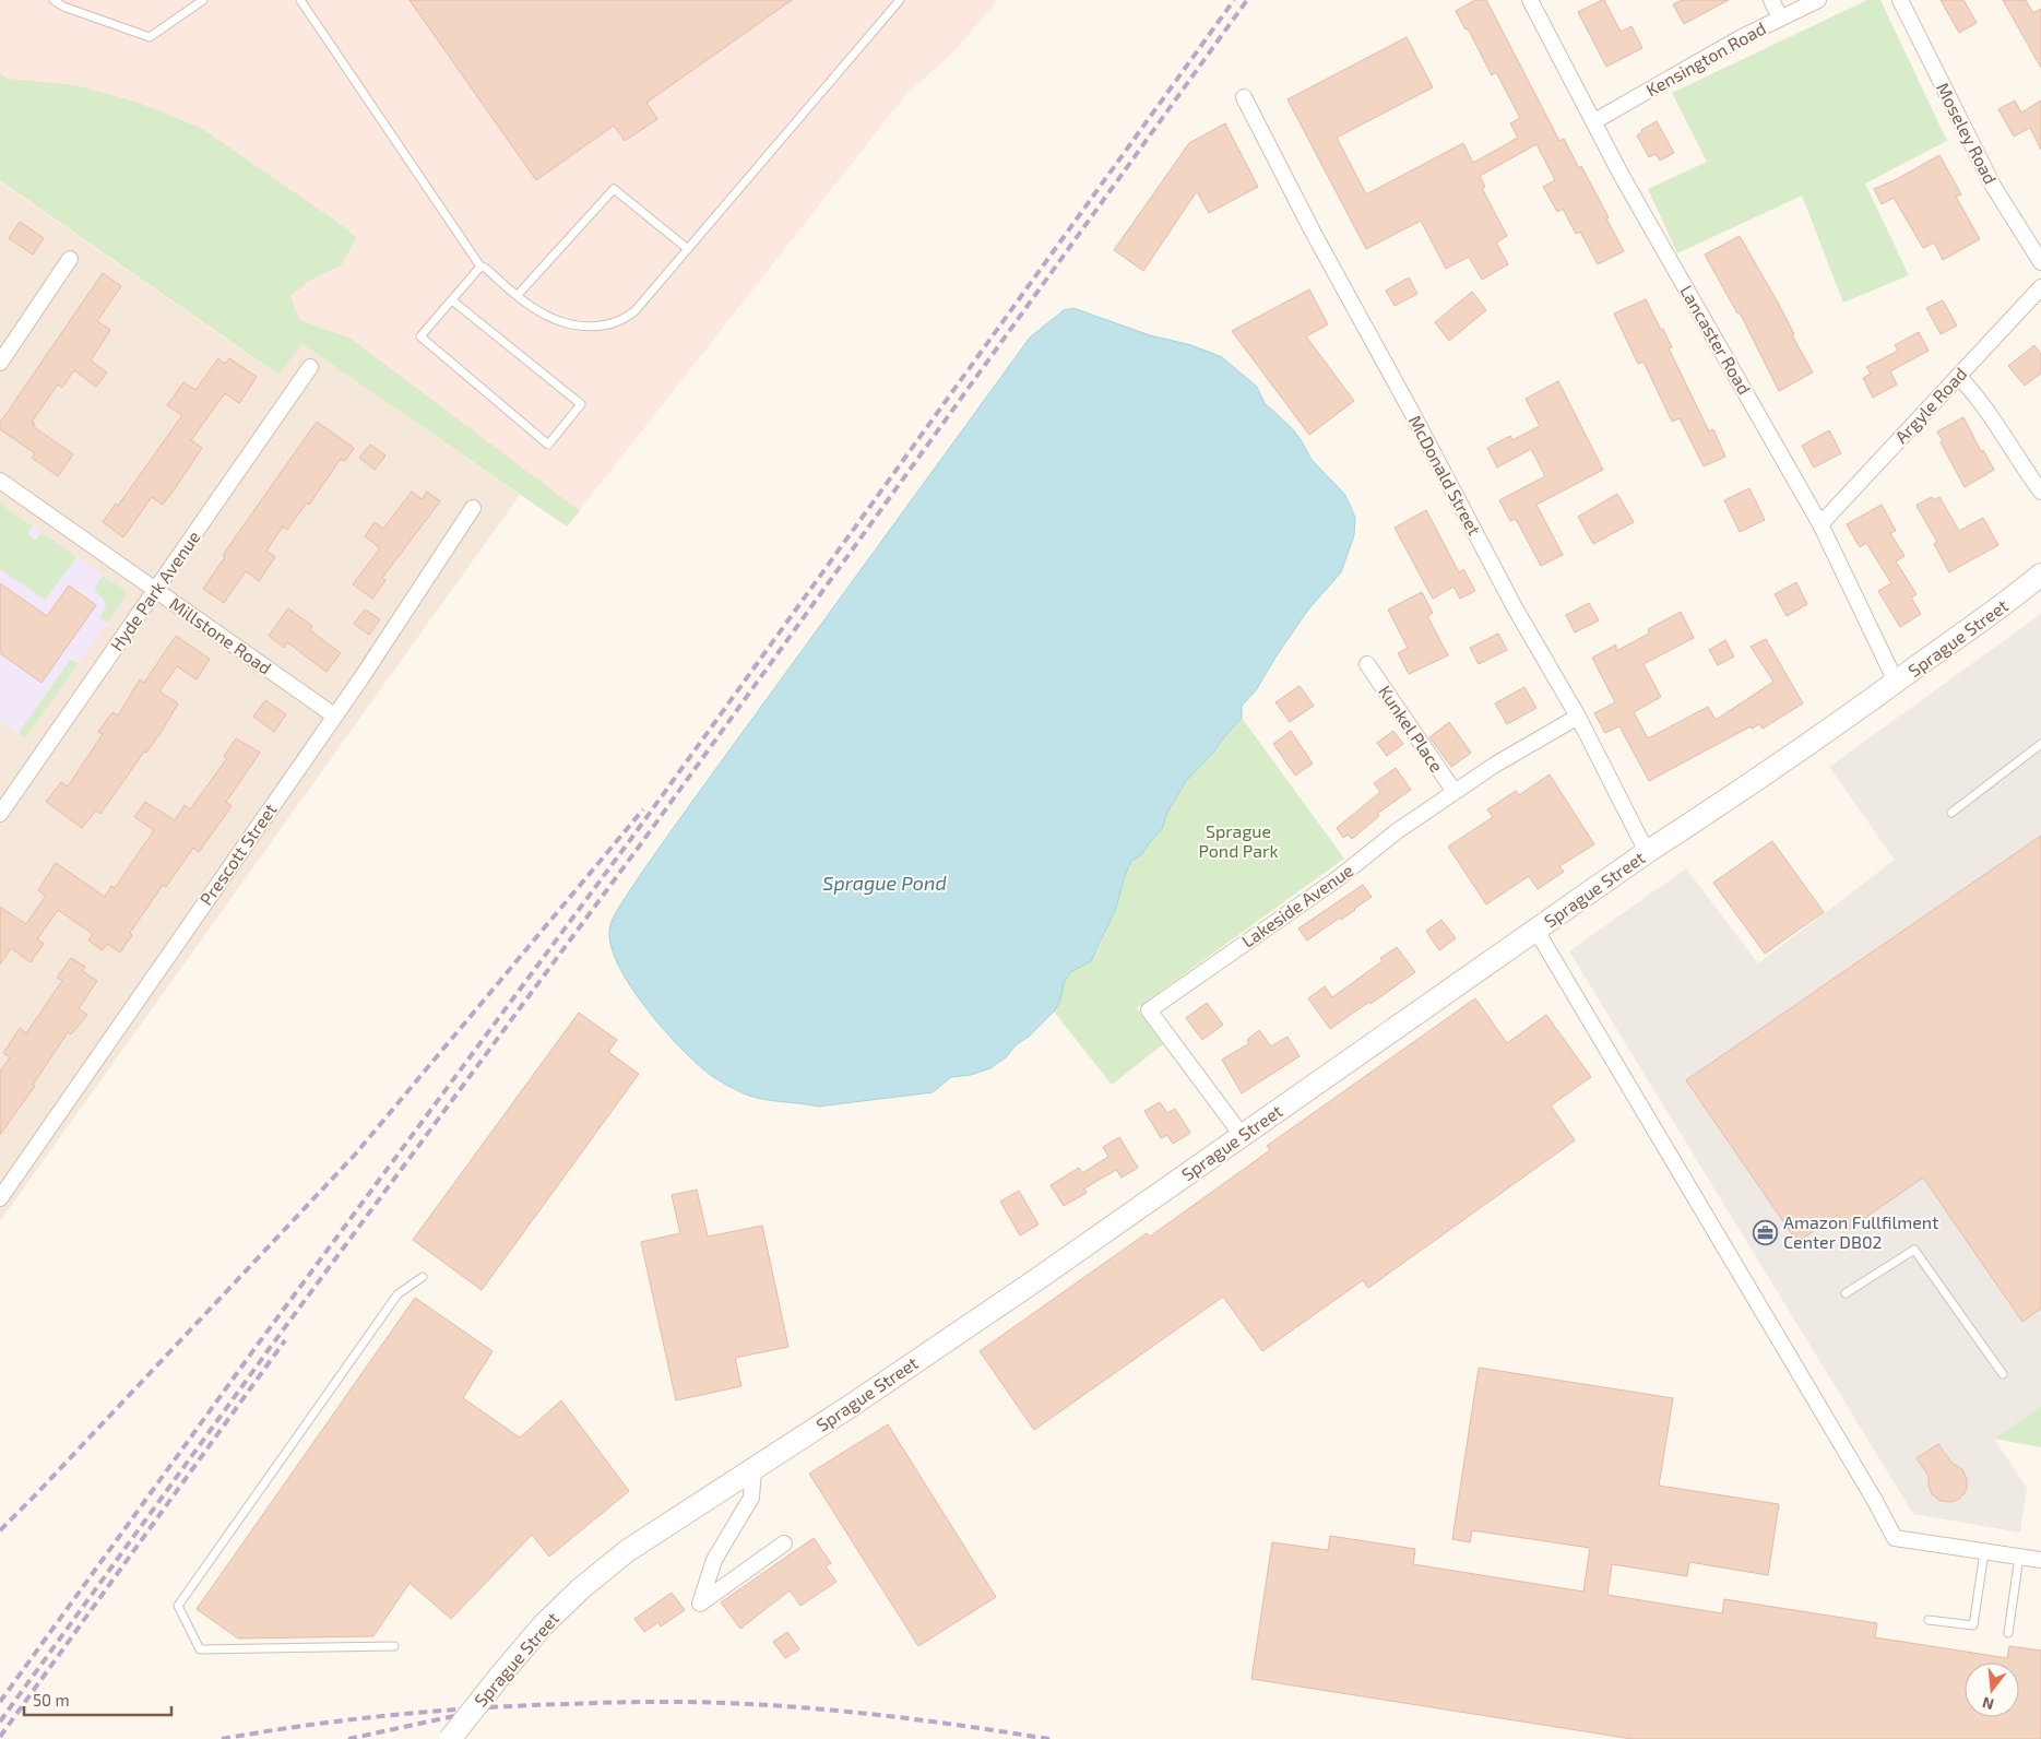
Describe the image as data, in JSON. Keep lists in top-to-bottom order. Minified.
{"streets":{"main road":["Sprague Street"],"street":["Kensington Road","Moseley Road","Lancaster Road","Argyle Road","McDonald Street","Hyde Park Avenue","Millstone Road","Kunkel Place","Prescott Street","Lakeside Avenue"]},"crossings":[["Kensington Road","Lancaster Road"],["Lancaster Road","Argyle Road"],["Lancaster Road","Sprague Street"],["McDonald Street","Sprague Street"],["McDonald Street","Lakeside Avenue"],["Hyde Park Avenue","Millstone Road"],["Millstone Road","Prescott Street"],["Sprague Street","Lakeside Avenue"],["Kunkel Place","Lakeside Avenue"]],"water":["Sprague Pond"],"parks":["Sprague Pond Park"],"places":{"office":["Amazon Fullfilment Center DB02"]},"scale_bar":"50 m","north":"bottom"}
